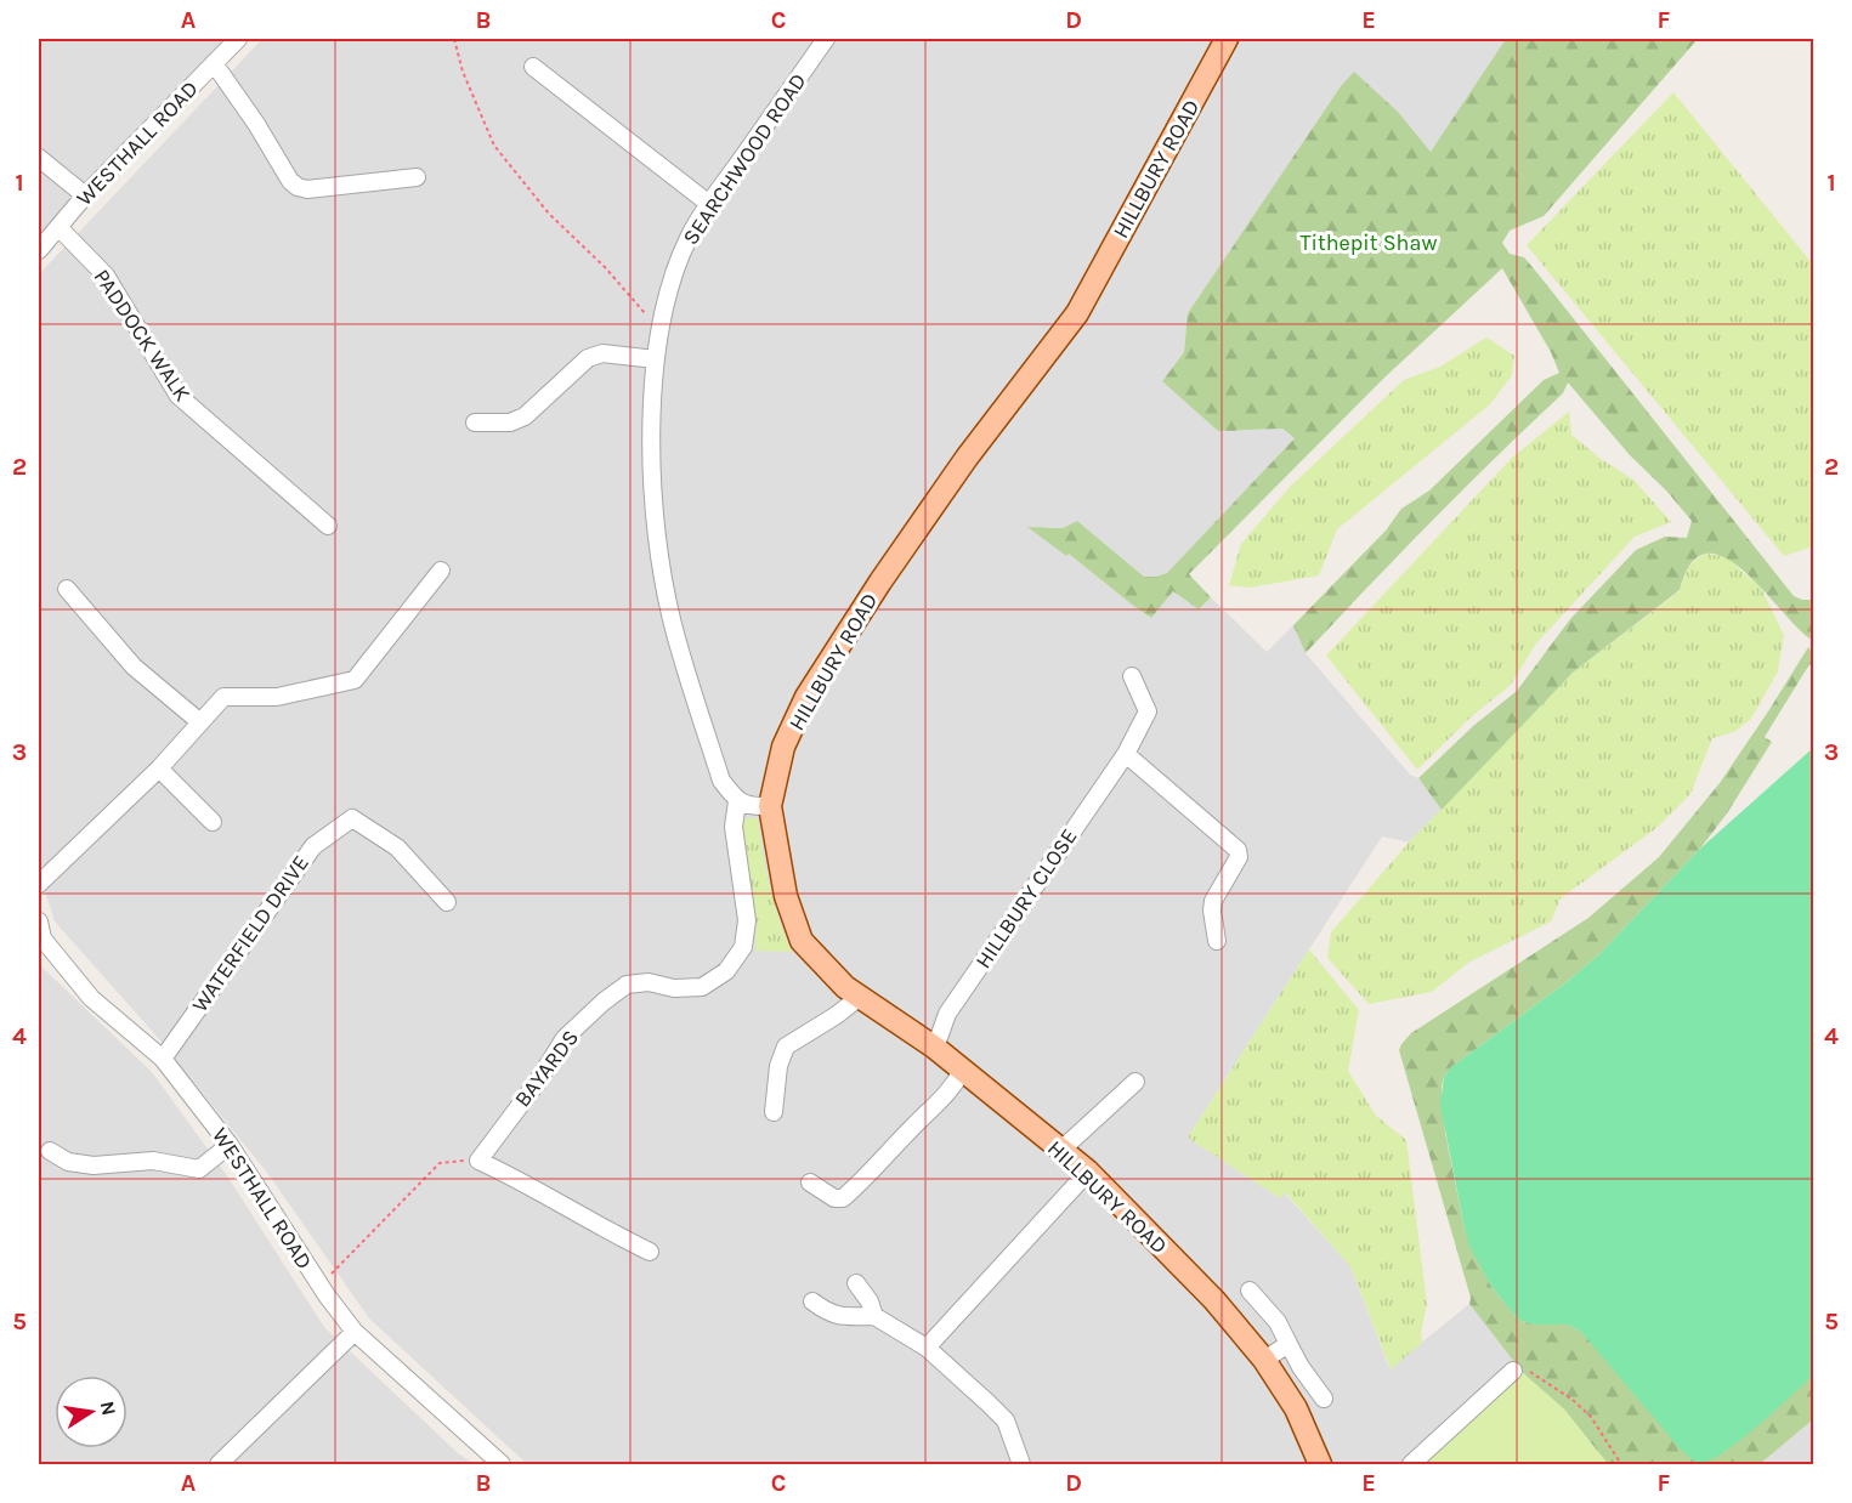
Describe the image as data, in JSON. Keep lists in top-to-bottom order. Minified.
{"streets":{"main road":["HILLBURY ROAD"],"street":["WESTHALL ROAD","SEARCHWOOD ROAD","PADDOCK WALK","HILLBURY CLOSE","WATERFIELD DRIVE","BAYARDS"]},"crossings":[["WESTHALL ROAD","PADDOCK WALK"],["WESTHALL ROAD","WATERFIELD DRIVE"],["SEARCHWOOD ROAD","BAYARDS"],["HILLBURY ROAD","HILLBURY CLOSE"]],"parks":["Tithepit Shaw"],"north":"right","grid":{"columns":["A","B","C","D","E","F"],"rows":["1","2","3","4","5"]}}
